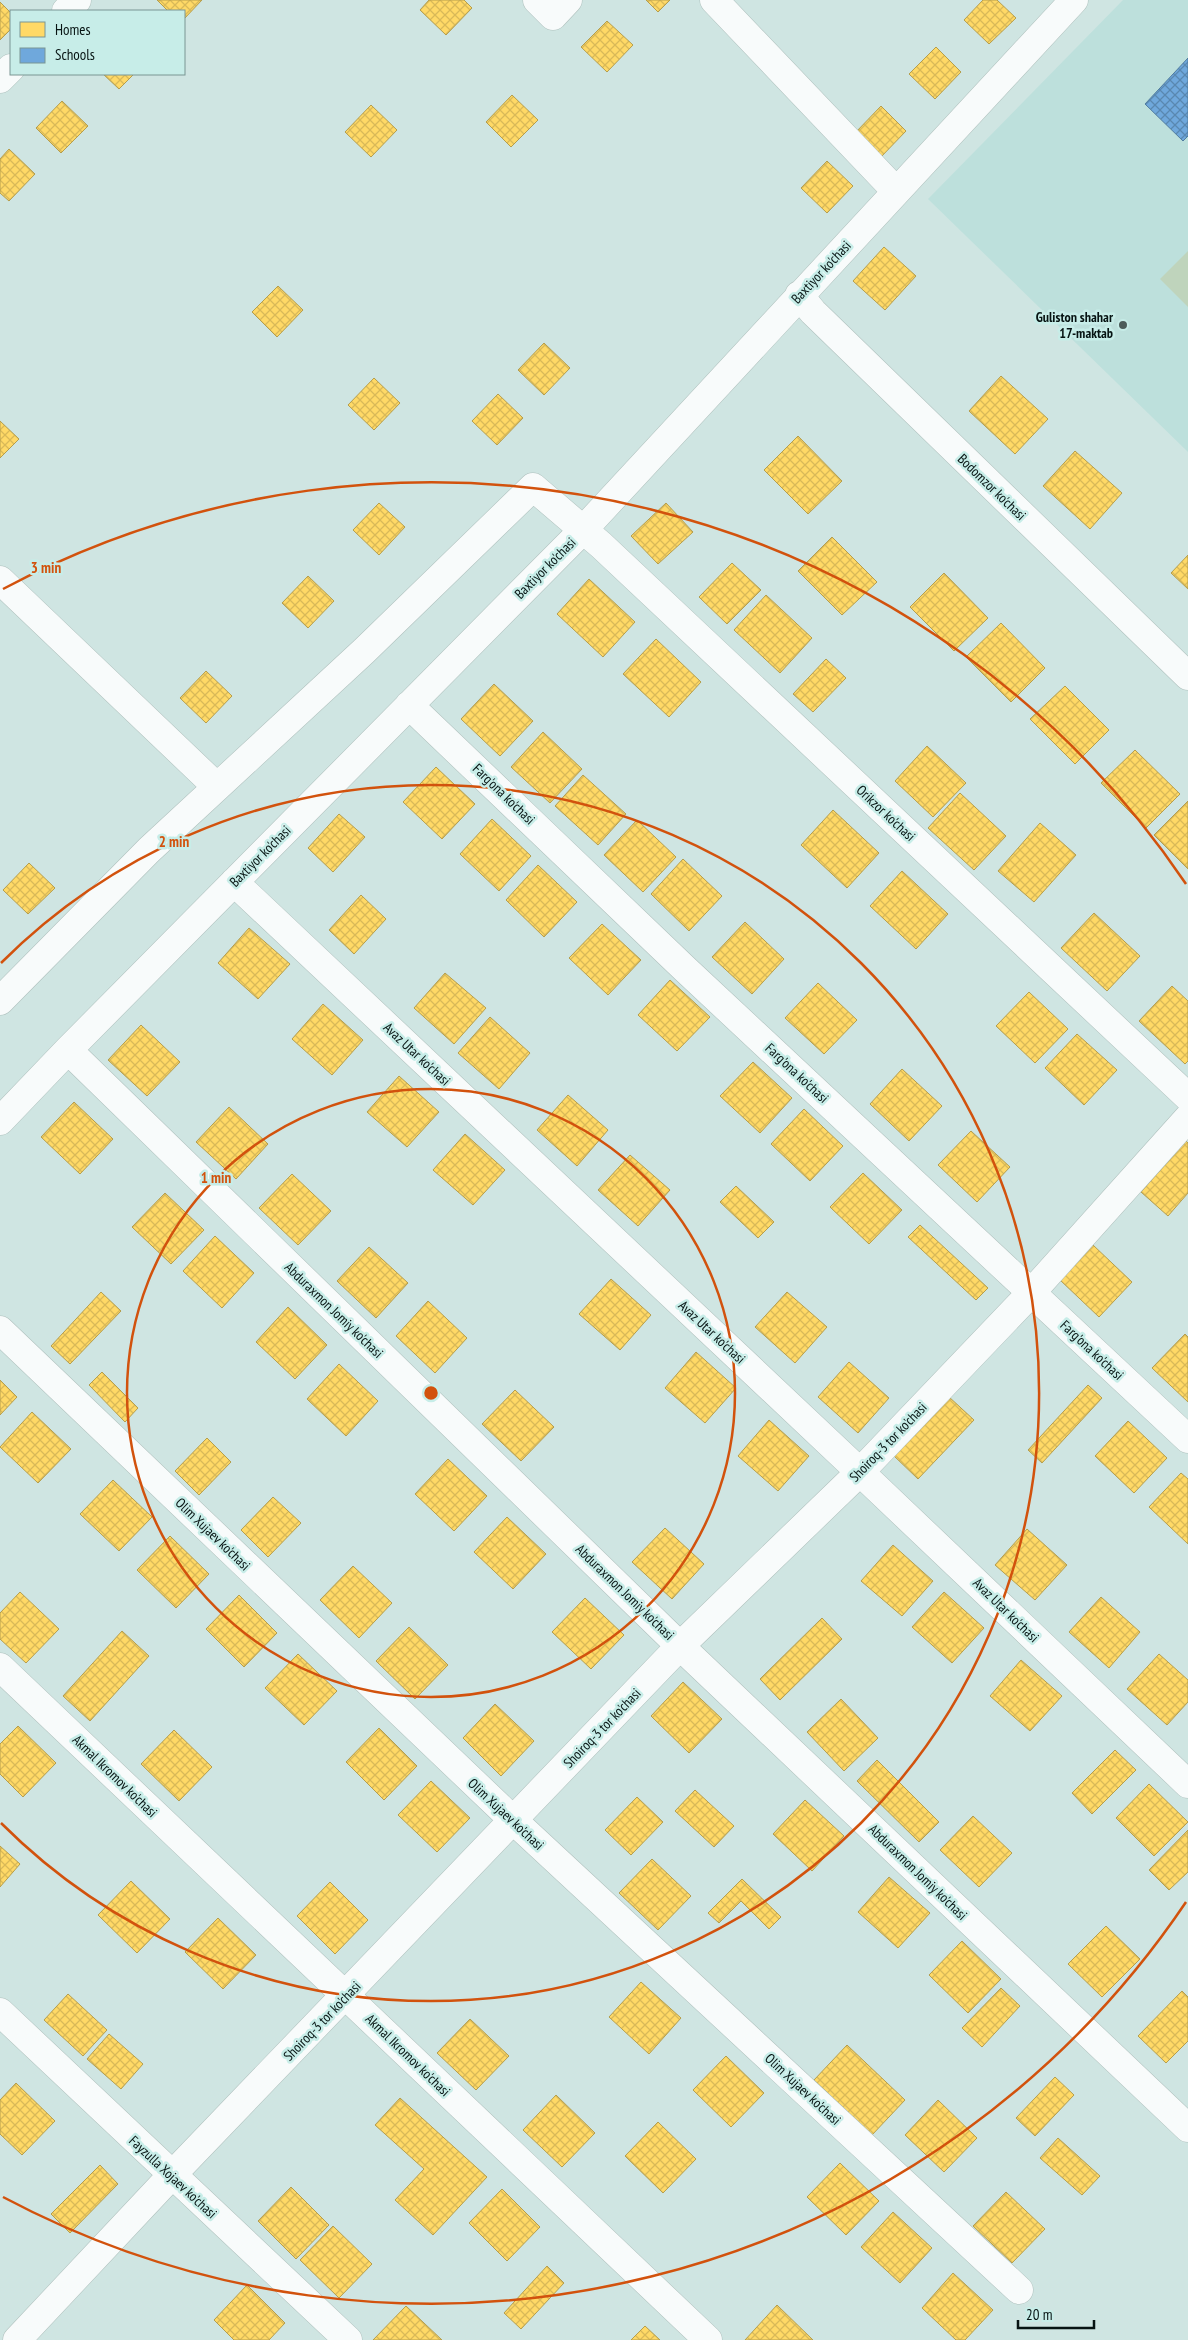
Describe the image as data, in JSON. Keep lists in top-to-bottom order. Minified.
{"streets":{"street":["Baxtiyor ko'chasi","Bodomzor ko'chasi","Farg'ona ko'chasi","Orikzor ko'chasi","Avaz Utar ko'chasi","Abduraxmon Jomiy ko'chasi","Shoiroq-3 tor ko'chasi","Olim Xujaev ko'chasi","Akmal Ikromov ko'chasi","Fayzulla Xojaev ko'chasi"]},"crossings":[["Baxtiyor ko'chasi","Bodomzor ko'chasi"],["Baxtiyor ko'chasi","Farg'ona ko'chasi"],["Baxtiyor ko'chasi","Orikzor ko'chasi"],["Baxtiyor ko'chasi","Avaz Utar ko'chasi"],["Baxtiyor ko'chasi","Abduraxmon Jomiy ko'chasi"],["Farg'ona ko'chasi","Shoiroq-3 tor ko'chasi"],["Avaz Utar ko'chasi","Shoiroq-3 tor ko'chasi"],["Abduraxmon Jomiy ko'chasi","Shoiroq-3 tor ko'chasi"],["Shoiroq-3 tor ko'chasi","Olim Xujaev ko'chasi"],["Shoiroq-3 tor ko'chasi","Akmal Ikromov ko'chasi"],["Shoiroq-3 tor ko'chasi","Fayzulla Xojaev ko'chasi"]],"places":["Guliston shahar 17-maktab"],"legend":["Homes","Schools"],"scale_bar":"20 m","rings":["3 min","2 min","1 min"]}
